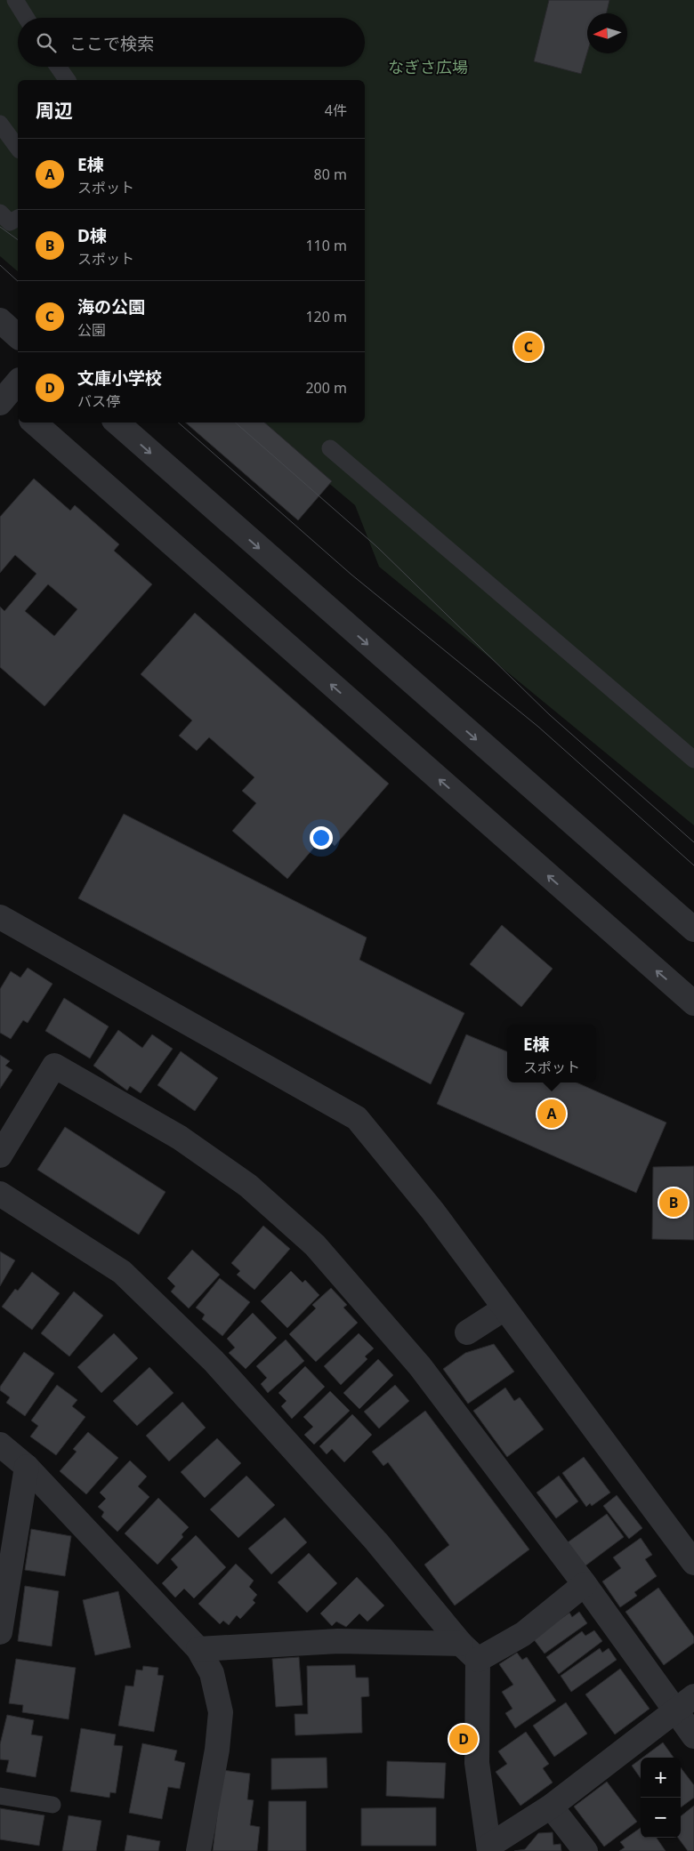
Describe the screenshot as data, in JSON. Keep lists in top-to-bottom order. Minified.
{"parks":["なぎさ広場"],"north":"left","page":{"search":"ここで検索","heading":["周辺","4件"],"list":[{"mark":"A","name":"E棟","note":"スポット","value":"80 m"},{"mark":"B","name":"D棟","note":"スポット","value":"110 m"},{"mark":"C","name":"海の公園","note":"公園","value":"120 m"},{"mark":"D","name":"文庫小学校","note":"バス停","value":"200 m"}],"pins":["C","A","B","D"],"popup":["E棟","スポット"],"map_buttons":["+","−"]}}
